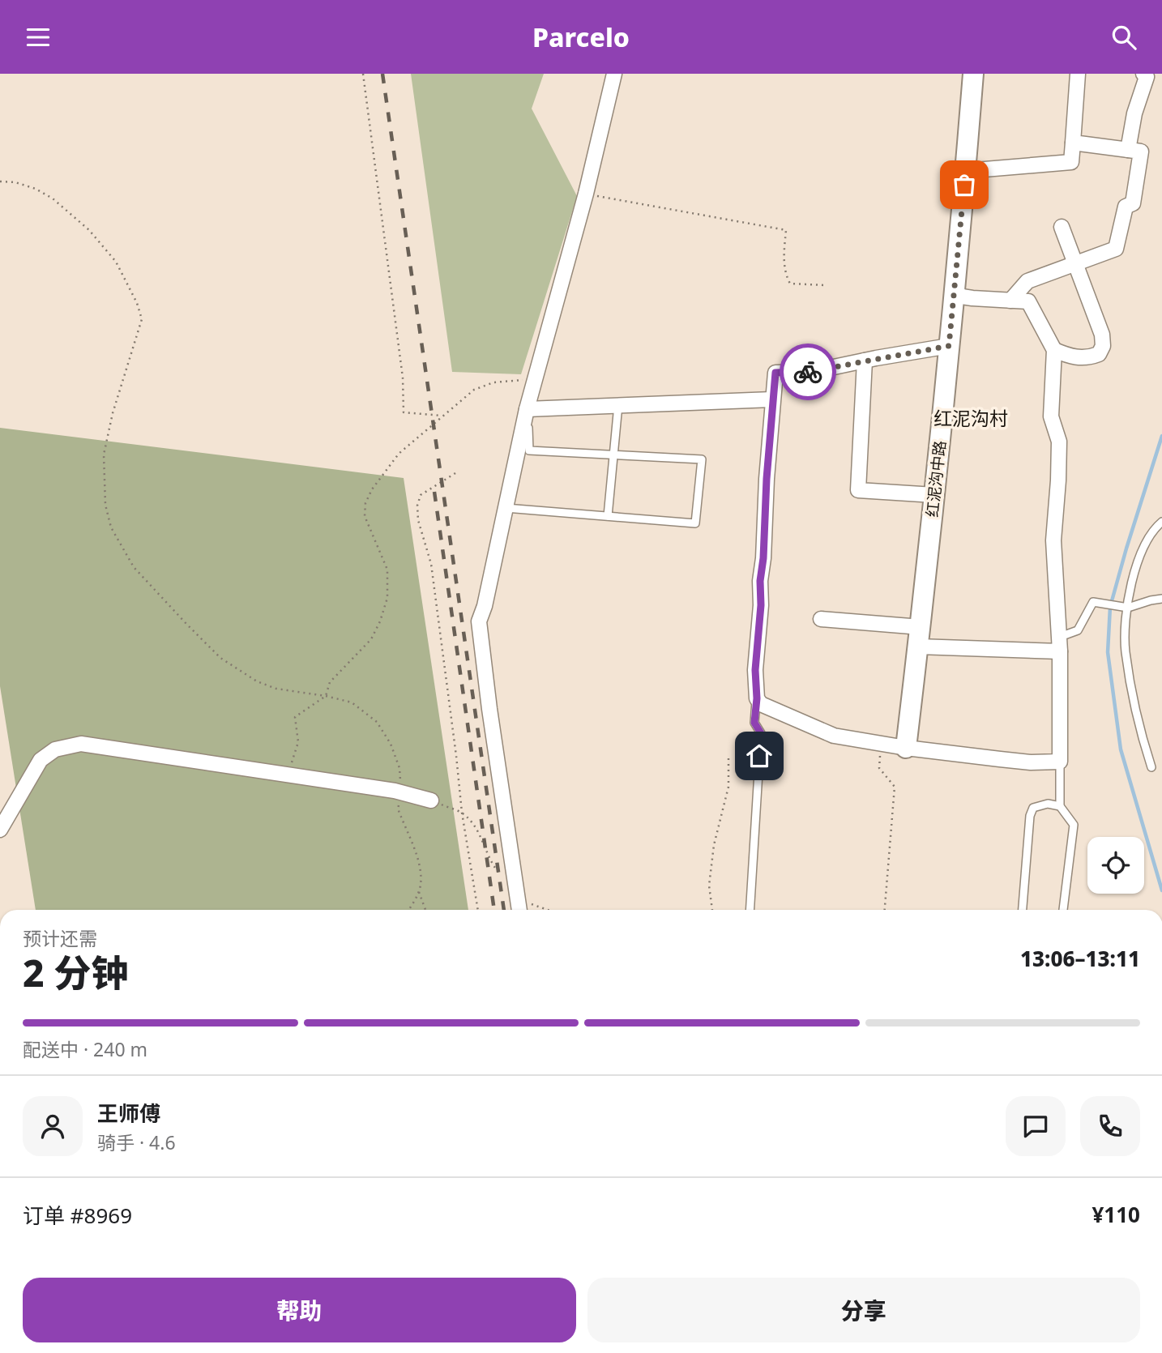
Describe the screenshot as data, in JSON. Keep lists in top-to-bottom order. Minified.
{"streets":{"street":["红泥沟中路"]},"districts":["红泥沟村"],"page":{"header":"Parcelo","heading":["2 分钟","预计还需","13:06–13:11"],"panel":["王师傅","骑手 · 4.6","订单 #8969","¥110"],"bar":"配送中 · 240 m","buttons":["帮助","分享"]}}
